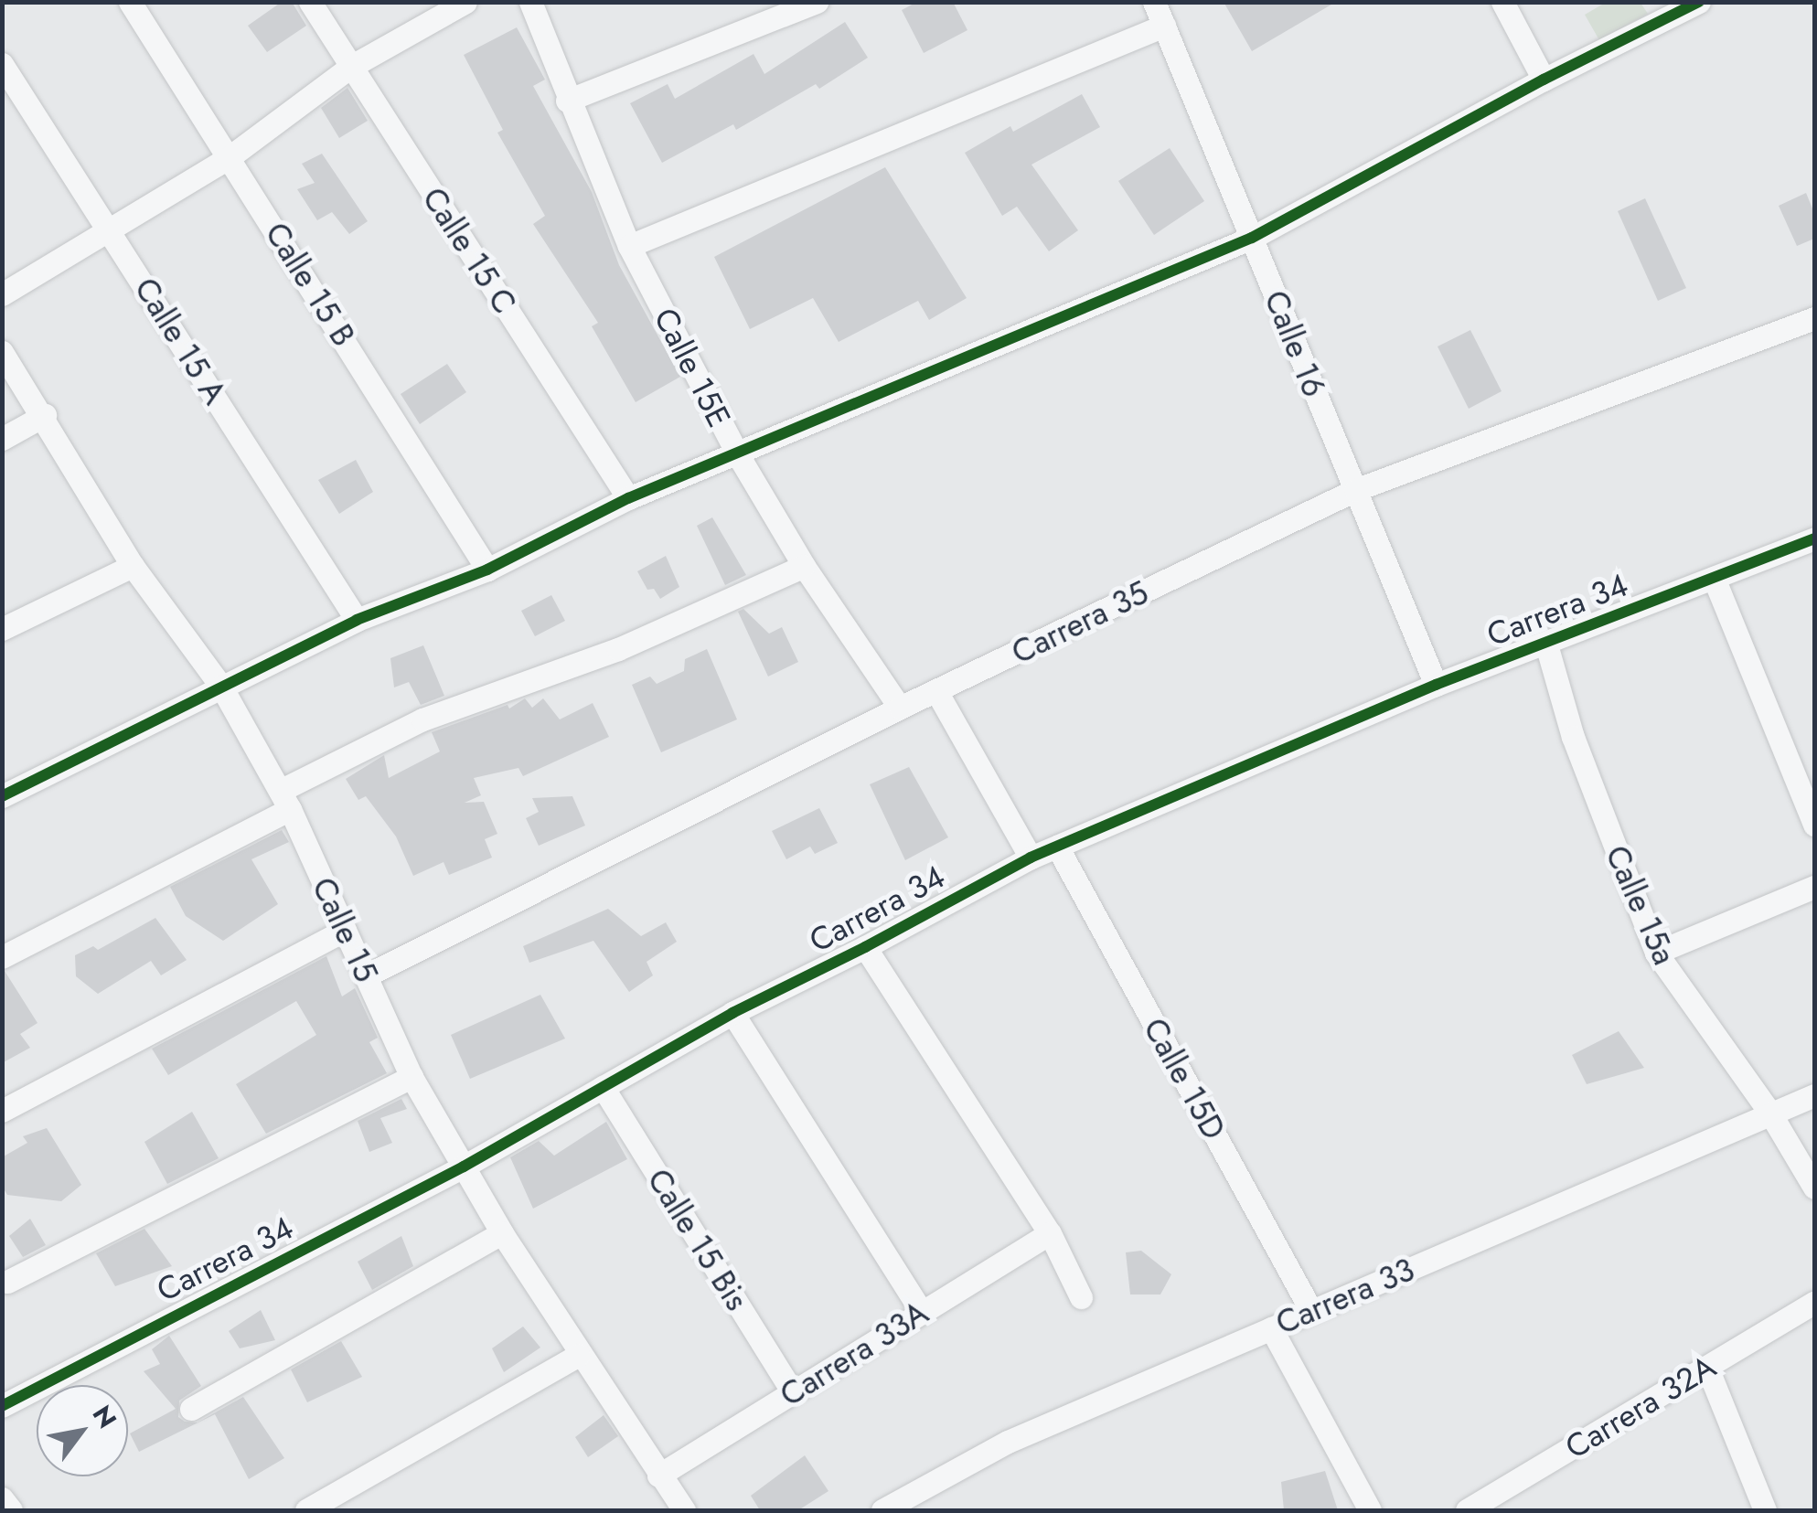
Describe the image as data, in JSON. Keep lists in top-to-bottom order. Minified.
{"streets":{"street":["Calle 15 C","Calle 15 B","Calle 15 A","Calle 16","Calle 15E","Carrera 34","Carrera 35","Calle 15a","Calle 15","Calle 15D","Calle 15 Bis","Carrera 33","Carrera 33A","Carrera 32A"]},"crossings":[["Calle 16","Carrera 34"],["Calle 16","Carrera 35"],["Calle 15E","Carrera 35"],["Carrera 34","Calle 15a"],["Carrera 34","Calle 15"],["Carrera 34","Calle 15D"],["Carrera 34","Calle 15 Bis"],["Carrera 35","Calle 15"],["Calle 15a","Carrera 33"],["Calle 15","Carrera 33A"],["Calle 15D","Carrera 33"],["Calle 15 Bis","Carrera 33A"]],"north":"top right"}
